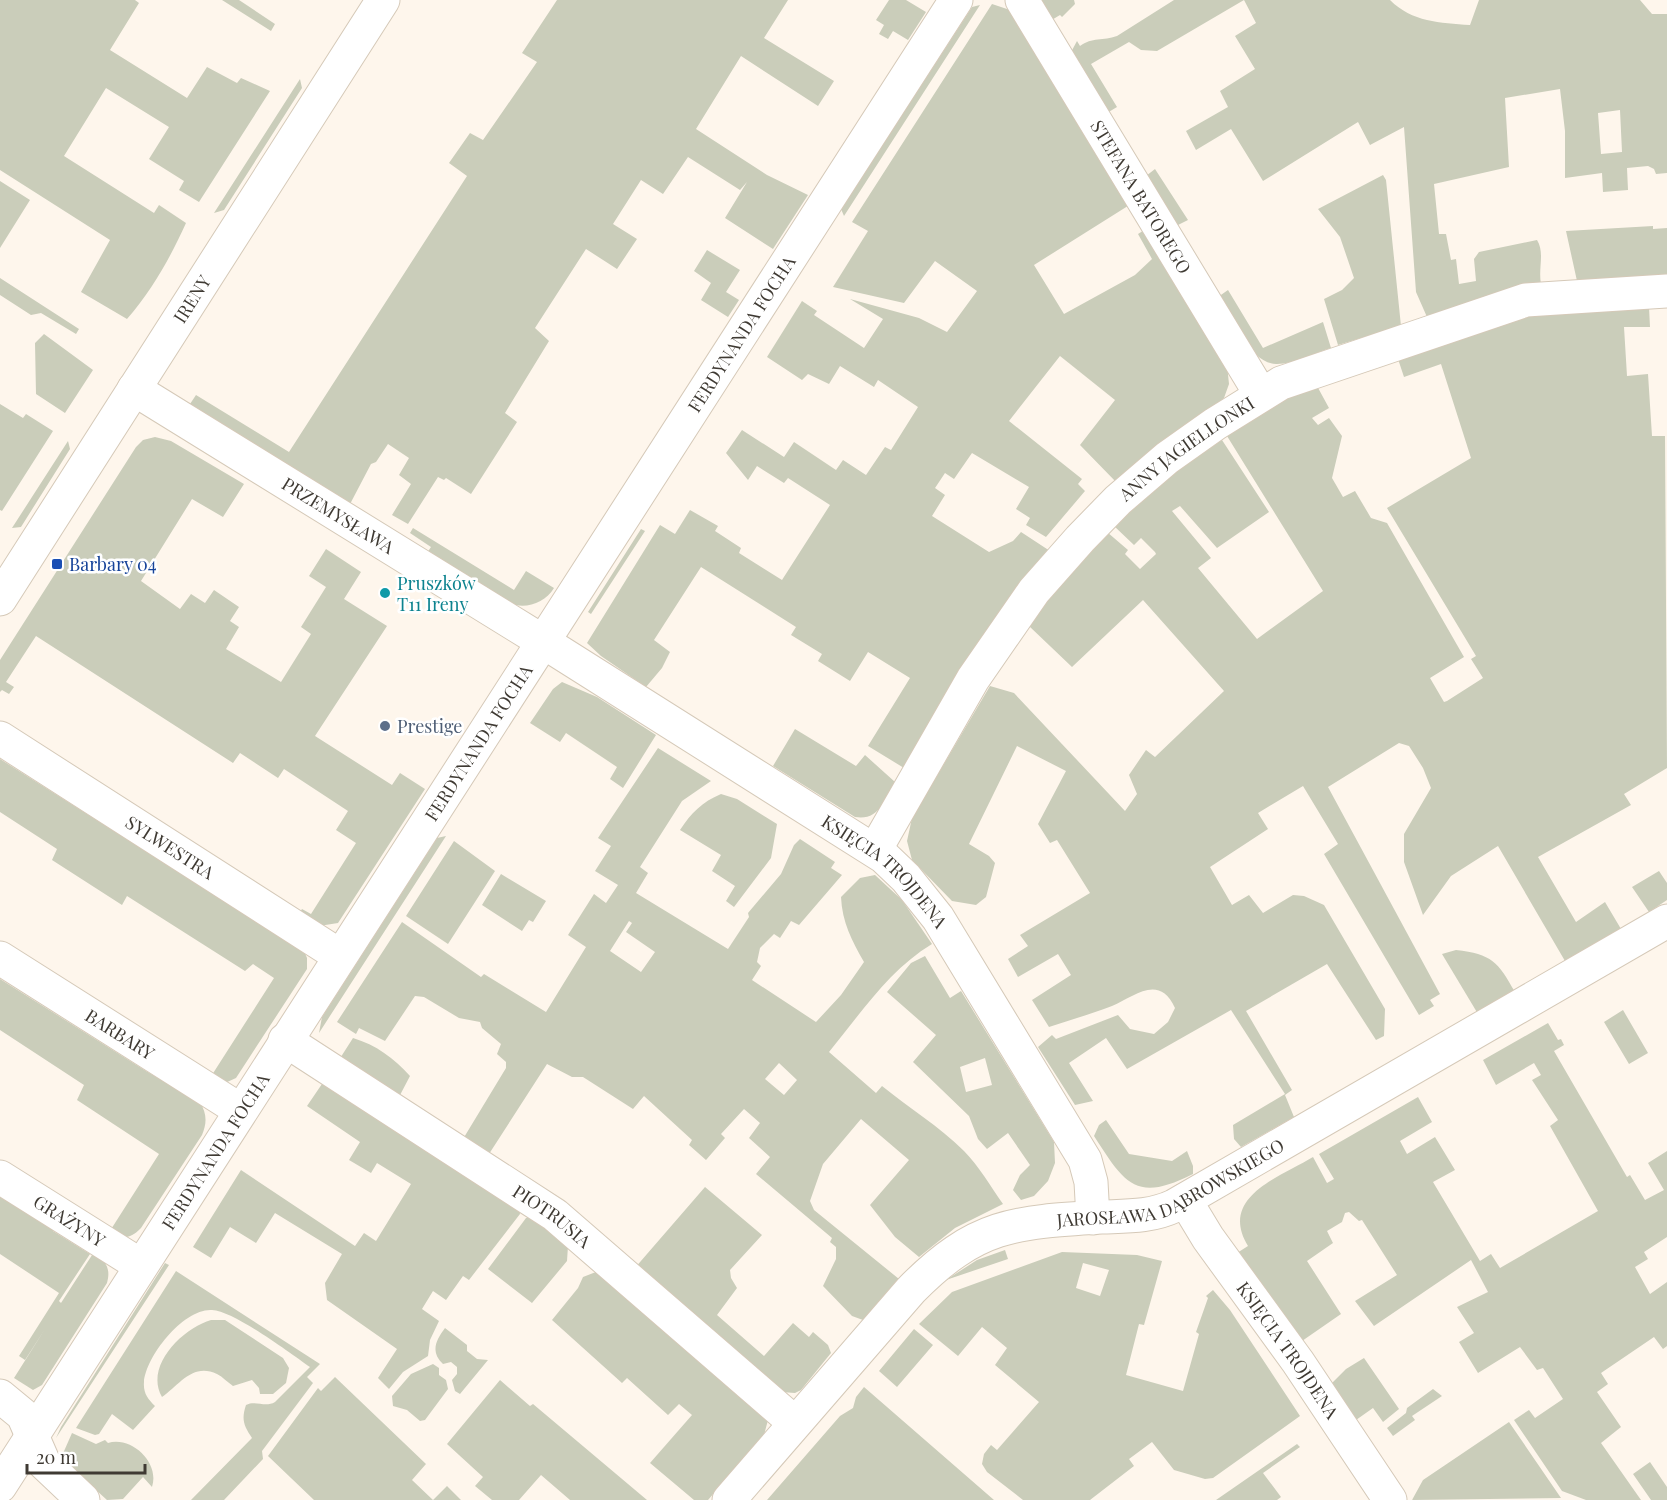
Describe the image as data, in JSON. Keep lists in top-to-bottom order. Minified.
{"streets":{"street":["STEFANA BATOREGO","IRENY","FERDYNANDA FOCHA","ANNY JAGIELLONKI","PRZEMYSŁAWA","SYLWESTRA","KSIĘCIA TROJDENA","BARBARY","JAROSŁAWA DĄBROWSKIEGO","PIOTRUSIA","GRAŻYNY"]},"crossings":[["STEFANA BATOREGO","ANNY JAGIELLONKI"],["IRENY","PRZEMYSŁAWA"],["FERDYNANDA FOCHA","PRZEMYSŁAWA"],["FERDYNANDA FOCHA","SYLWESTRA"],["FERDYNANDA FOCHA","KSIĘCIA TROJDENA"],["FERDYNANDA FOCHA","BARBARY"],["FERDYNANDA FOCHA","PIOTRUSIA"],["FERDYNANDA FOCHA","GRAŻYNY"],["ANNY JAGIELLONKI","KSIĘCIA TROJDENA"],["PRZEMYSŁAWA","KSIĘCIA TROJDENA"],["KSIĘCIA TROJDENA","JAROSŁAWA DĄBROWSKIEGO"],["JAROSŁAWA DĄBROWSKIEGO","PIOTRUSIA"]],"places":{"transit":["Barbary 04"],"other":["Pruszków T11 Ireny","Prestige"]},"scale_bar":"20 m"}
